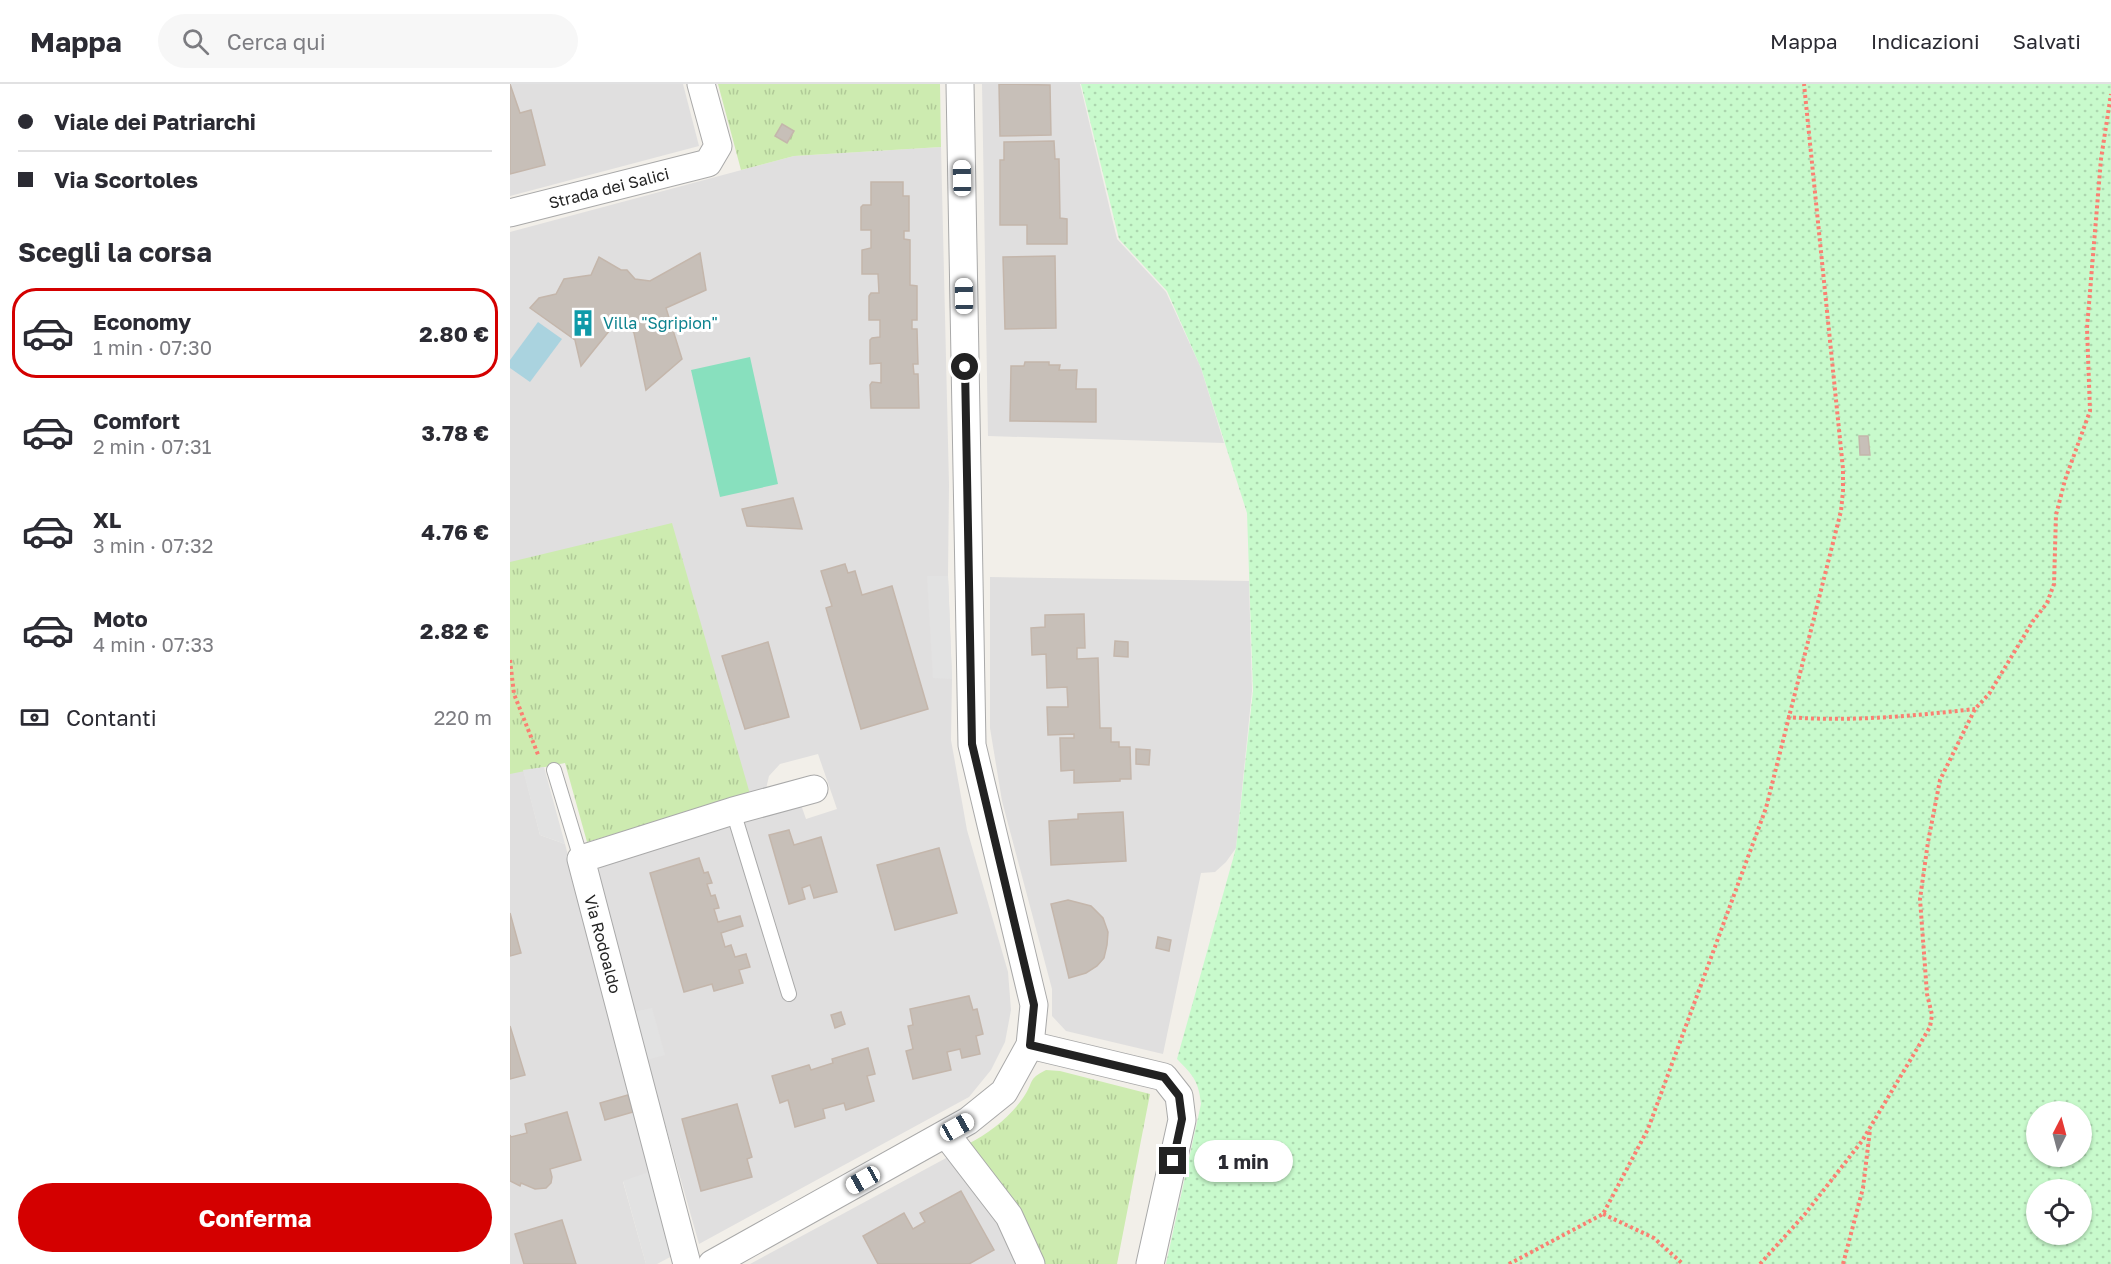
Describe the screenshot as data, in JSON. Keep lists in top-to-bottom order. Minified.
{"streets":{"street":["Strada dei Salici","Via Rodoaldo"]},"places":{"building":["Villa \"Sgripion\""]},"north":"top","page":{"header":"Mappa","search":"Cerca qui","nav":["Mappa","Indicazioni","Salvati"],"banner":["Viale dei Patriarchi","Via Scortoles"],"heading":"Scegli la corsa","list":[{"name":"Economy","note":"1 min · 07:30","value":"2.80 €"},{"name":"Comfort","note":"2 min · 07:31","value":"3.78 €"},{"name":"XL","note":"3 min · 07:32","value":"4.76 €"},{"name":"Moto","note":"4 min · 07:33","value":"2.82 €"}],"pay":["Contanti","220 m"],"bubble":"1 min","buttons":"Conferma"}}
